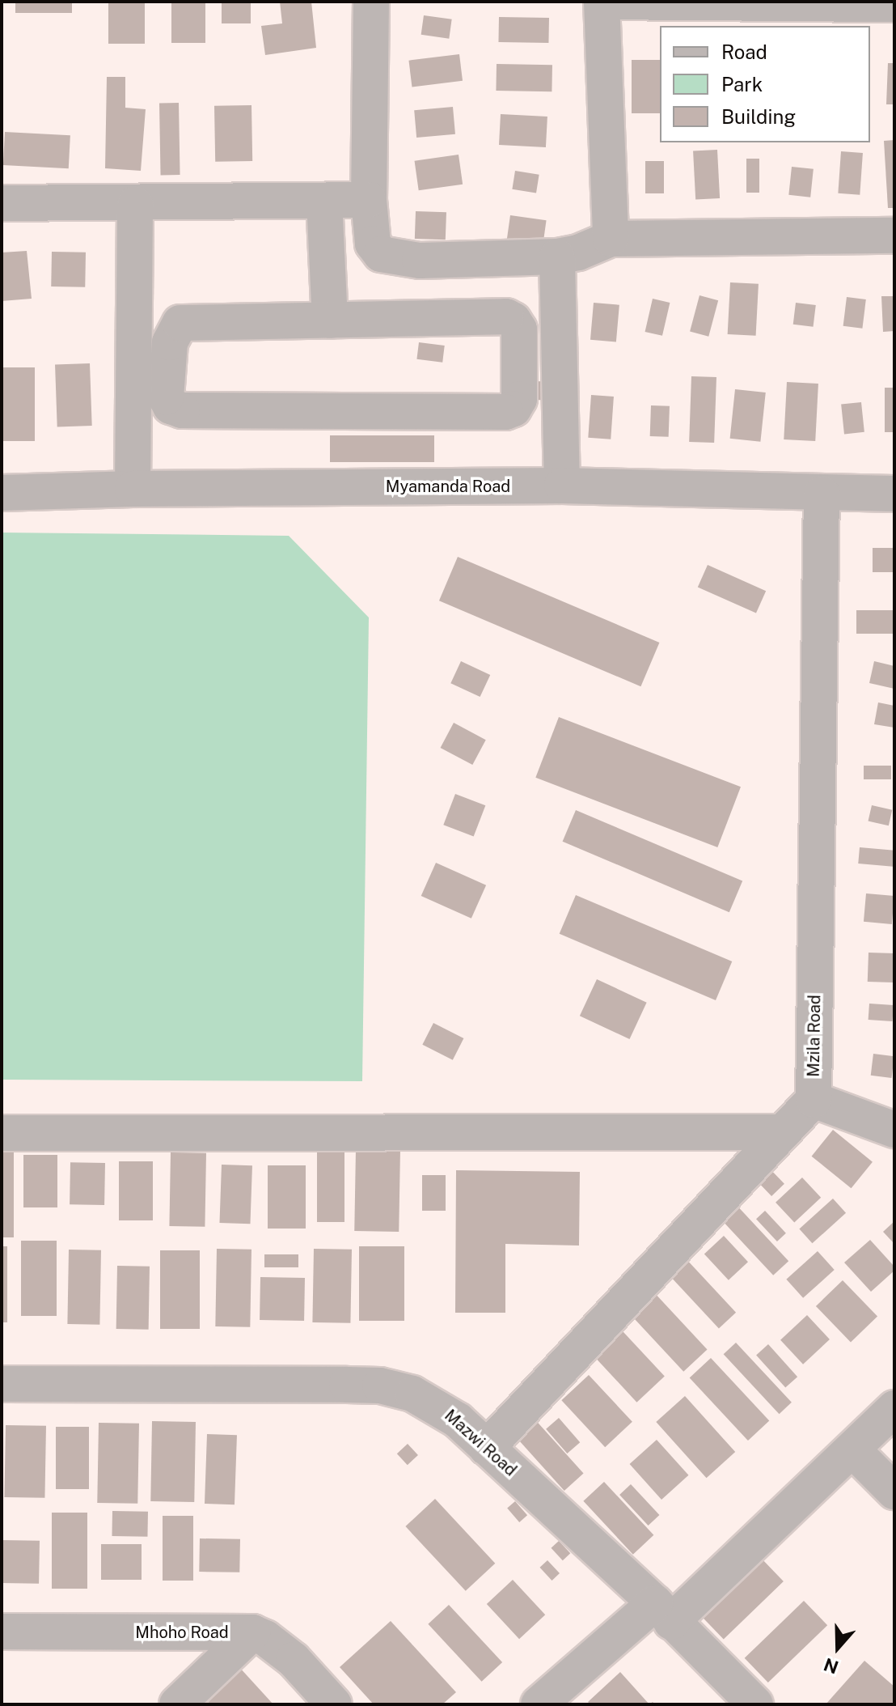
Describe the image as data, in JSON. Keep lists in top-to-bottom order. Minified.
{"streets":{"street":["Myamanda Road","Mzila Road","Mazwi Road","Mhoho Road"]},"crossings":[["Myamanda Road","Mzila Road"],["Mzila Road","Mazwi Road"]],"legend":["Road","Park","Building"],"north":"bottom"}
